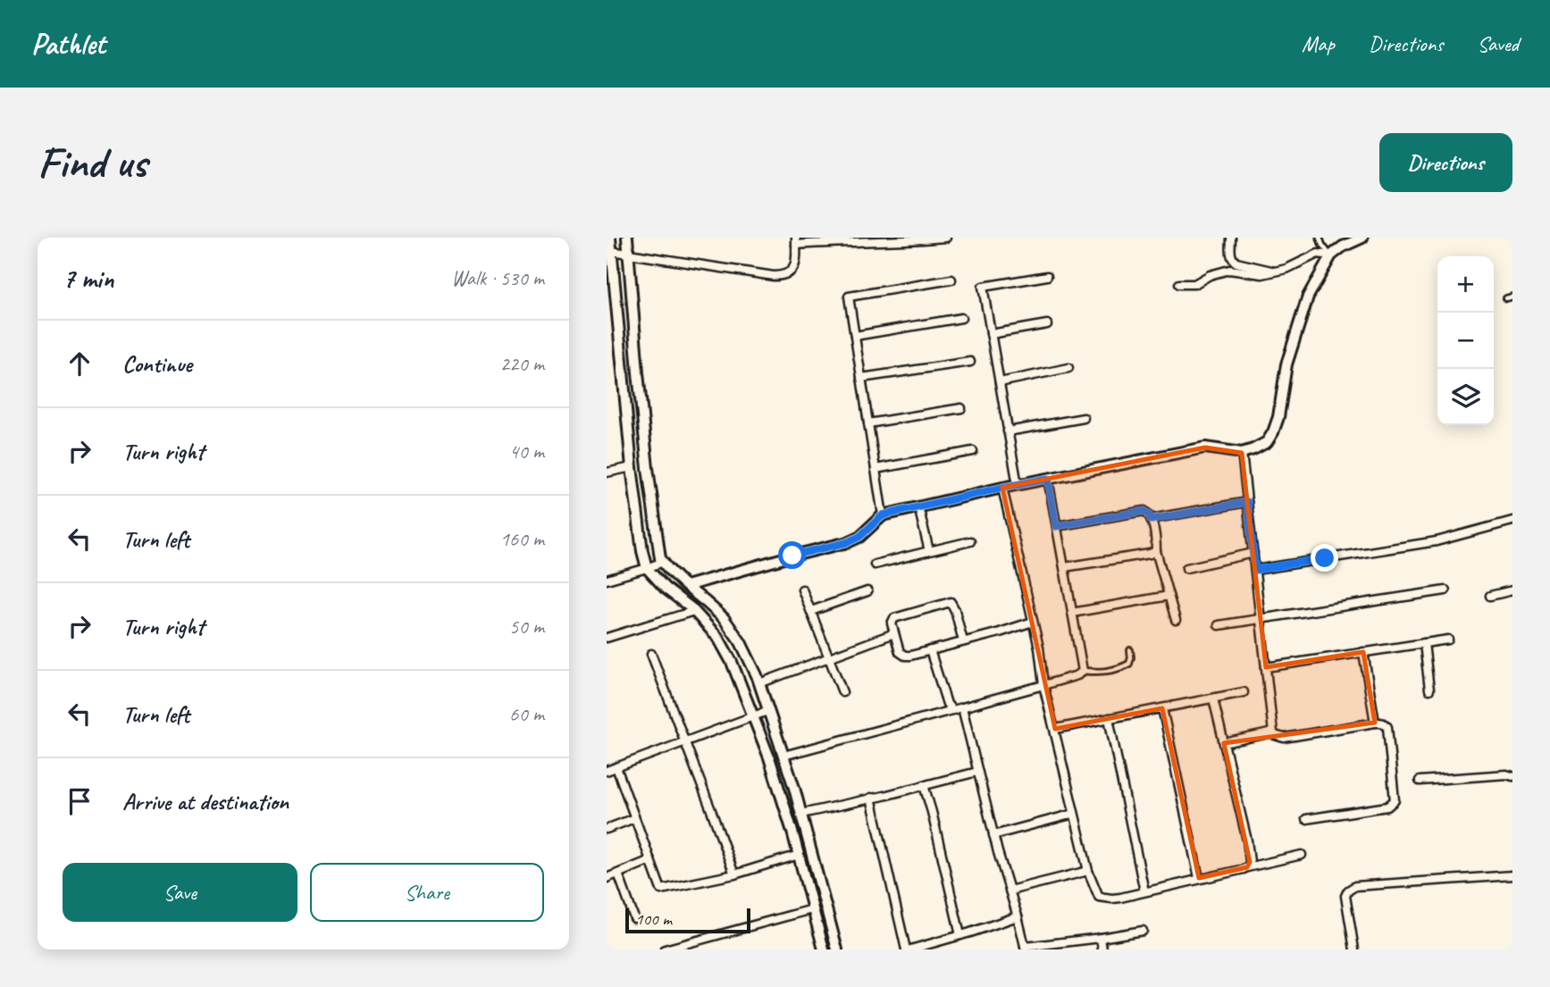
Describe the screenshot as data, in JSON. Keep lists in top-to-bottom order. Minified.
{"scale_bar":"100 m","page":{"header":"Pathlet","nav":["Map","Directions","Saved"],"buttons":["Directions",["Save","Share"]],"title":"Find us","heading":["7 min","Walk · 530 m"],"map_buttons":["+","−"],"list":[["Continue","220 m"],["Turn right","40 m"],["Turn left","160 m"],["Turn right","50 m"],["Turn left","60 m"],"Arrive at destination"],"scale":"100 m"}}
